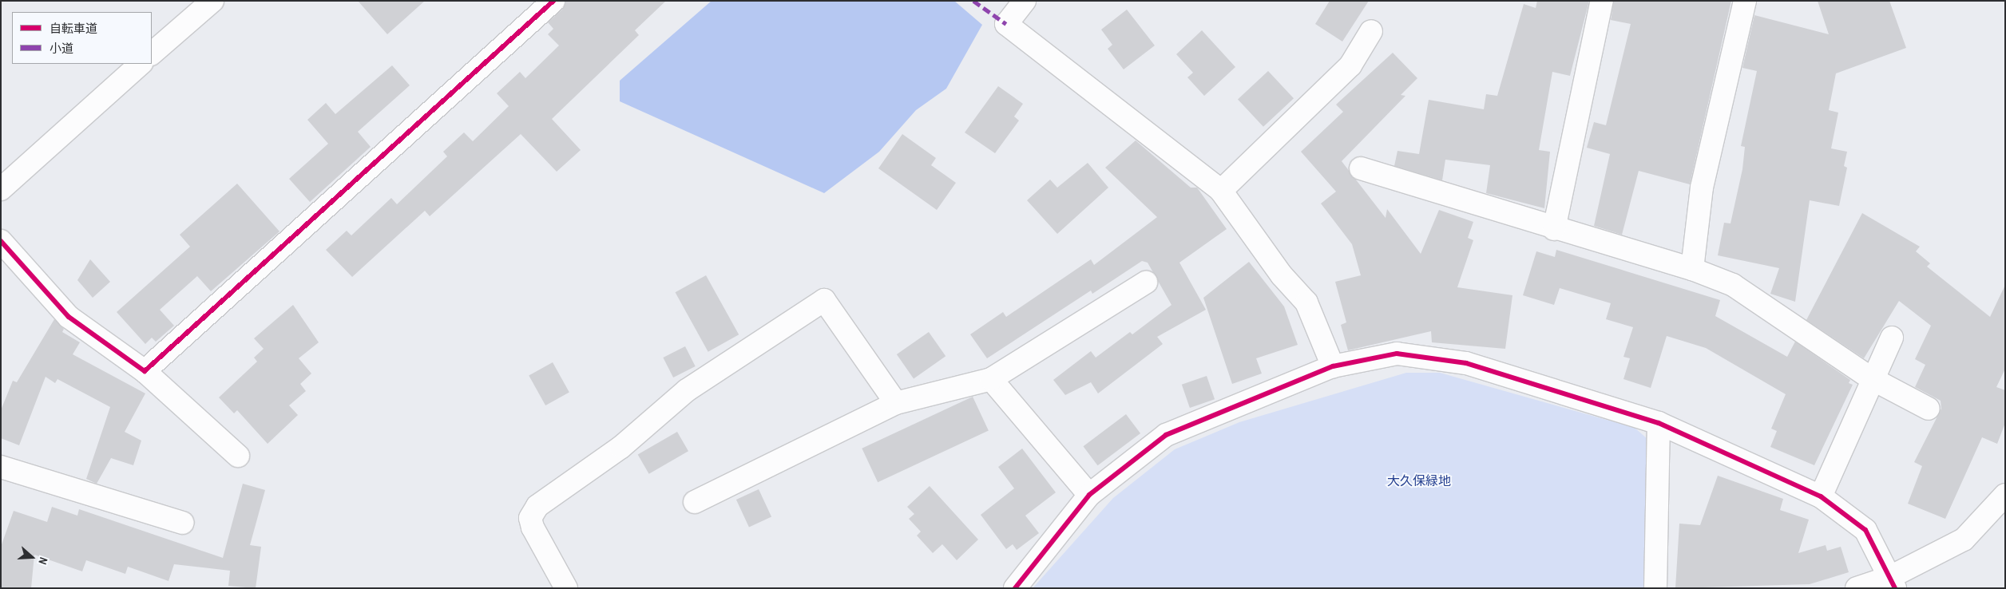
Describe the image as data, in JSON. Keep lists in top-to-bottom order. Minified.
{"parks":["大久保緑地"],"legend":["自転車道","小道"],"north":"right"}
